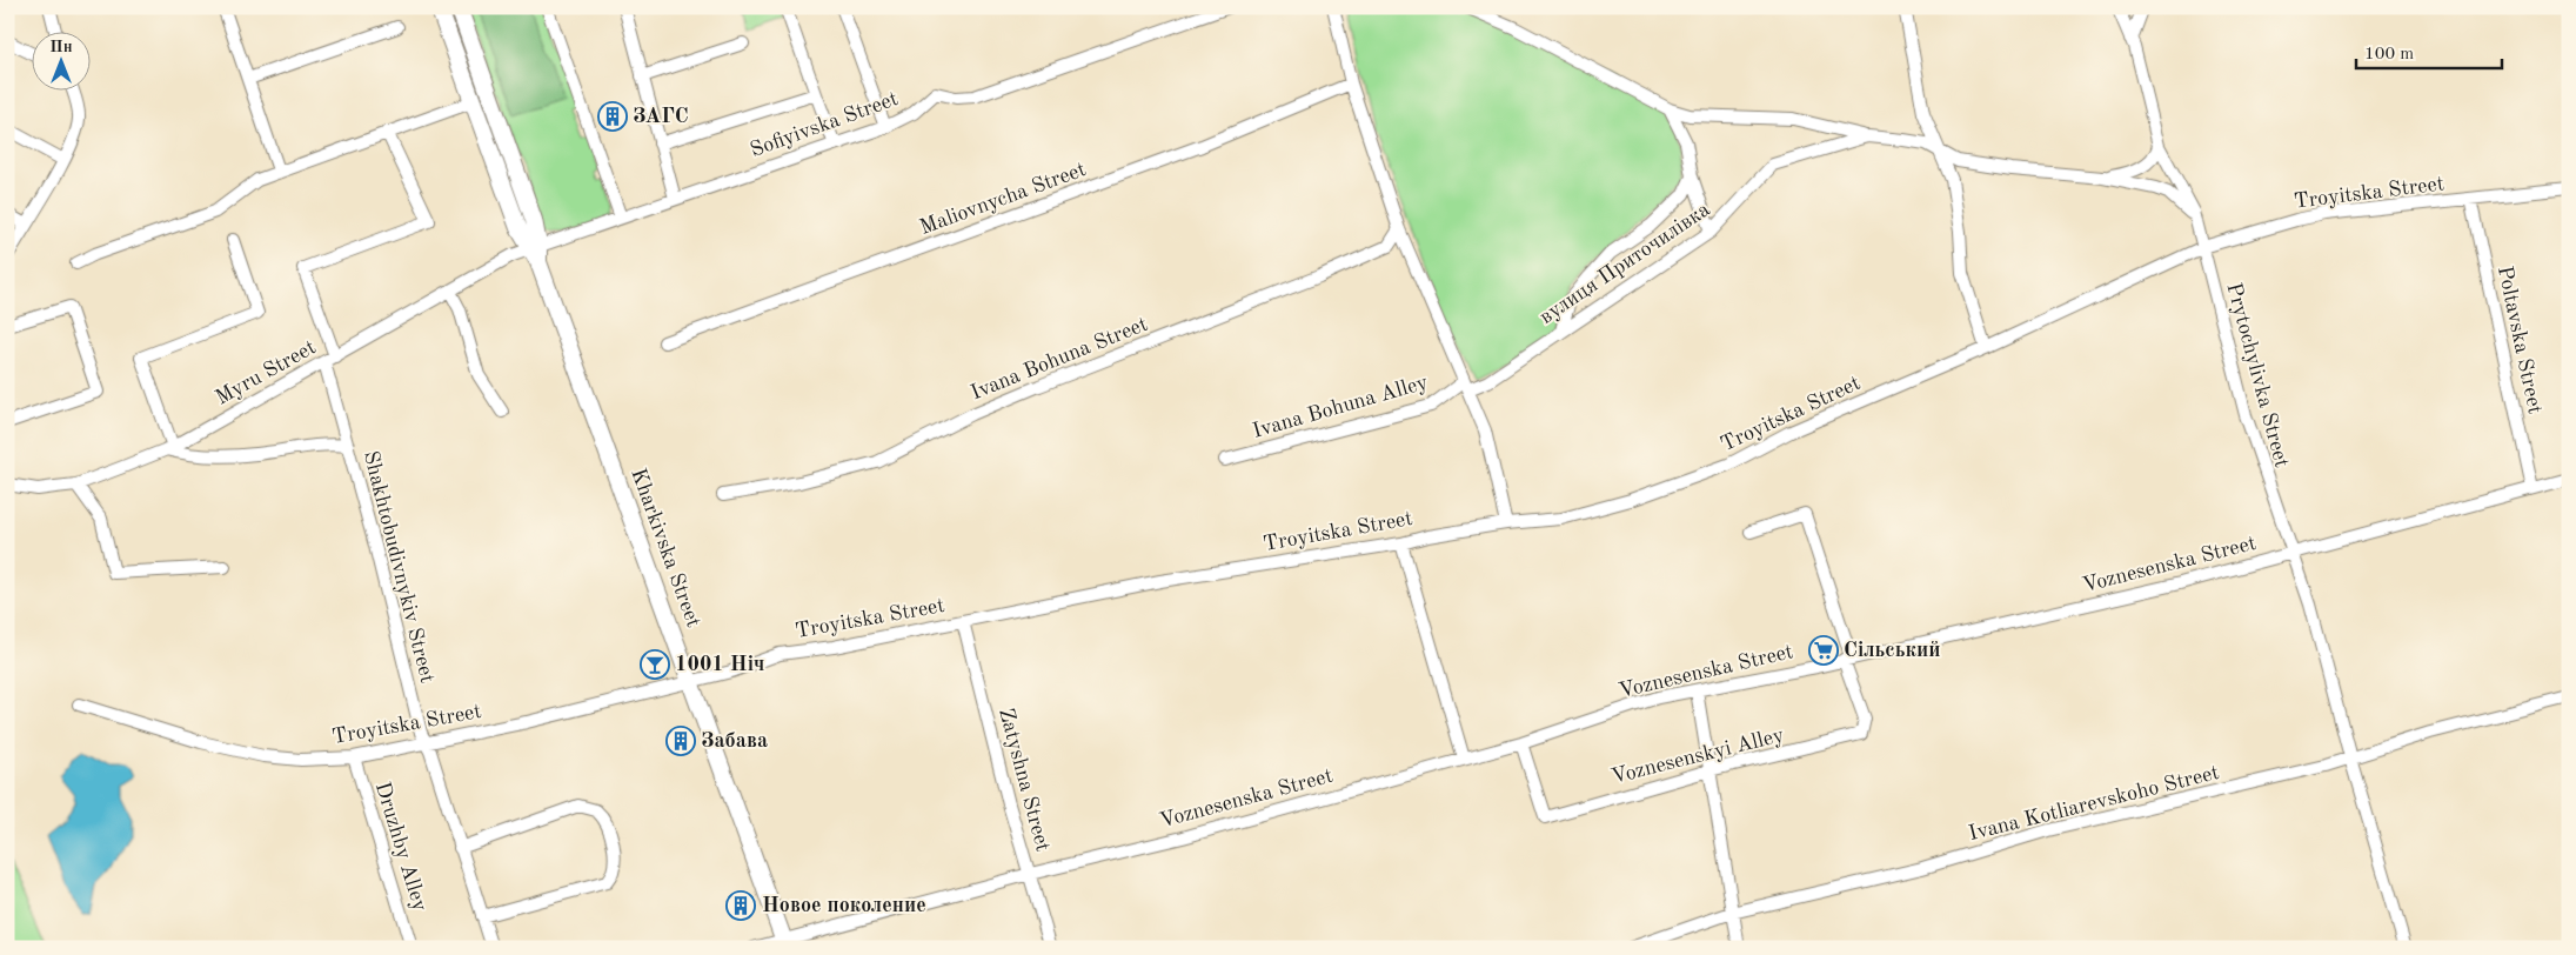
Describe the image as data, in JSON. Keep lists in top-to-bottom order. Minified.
{"streets":{"street":["Sofiyivska Street","Troyitska Street","Maliovnycha Street","вулиця Приточилівка","Poltavska Street","Ivana Bohuna Street","Myru Street","Prytochylivka Street","Ivana Bohuna Alley","Kharkivska Street","Voznesenska Street","Shakhtobudivnykiv Street","Voznesenskyi Alley","Zatyshna Street","Ivana Kotliarevskoho Street","Druzhby Alley"]},"crossings":[["Sofiyivska Street","Myru Street"],["Sofiyivska Street","Kharkivska Street"],["Troyitska Street","Poltavska Street"],["Troyitska Street","Prytochylivka Street"],["Troyitska Street","Kharkivska Street"],["Troyitska Street","Shakhtobudivnykiv Street"],["Troyitska Street","Zatyshna Street"],["Troyitska Street","Druzhby Alley"],["вулиця Приточилівка","Prytochylivka Street"],["вулиця Приточилівка","Ivana Bohuna Alley"],["Poltavska Street","Voznesenska Street"],["Myru Street","Kharkivska Street"],["Myru Street","Shakhtobudivnykiv Street"],["Prytochylivka Street","Voznesenska Street"],["Prytochylivka Street","Ivana Kotliarevskoho Street"],["Kharkivska Street","Voznesenska Street"],["Voznesenska Street","Voznesenskyi Alley"],["Voznesenska Street","Zatyshna Street"]],"places":{"building":["ЗАГС","Забава","Новое поколение"],"supermarket":["Сільський"],"bar":["1001 Ніч"]},"scale_bar":"100 m","north":"top"}
